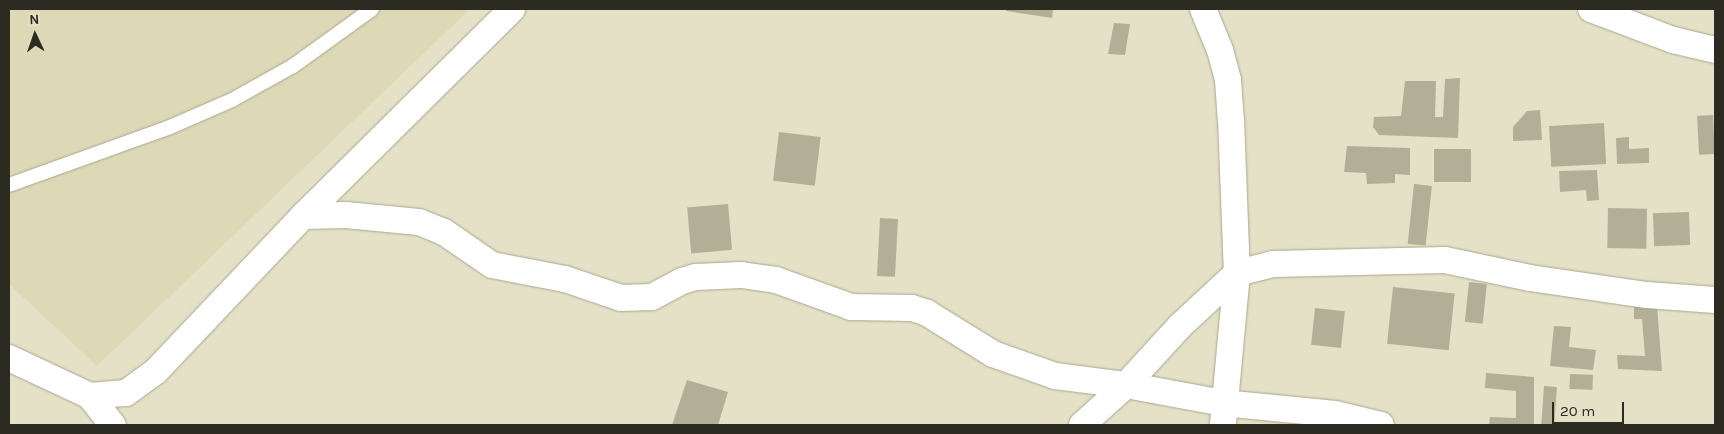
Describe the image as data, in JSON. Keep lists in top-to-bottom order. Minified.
{"scale_bar":"20 m","north":"top"}
